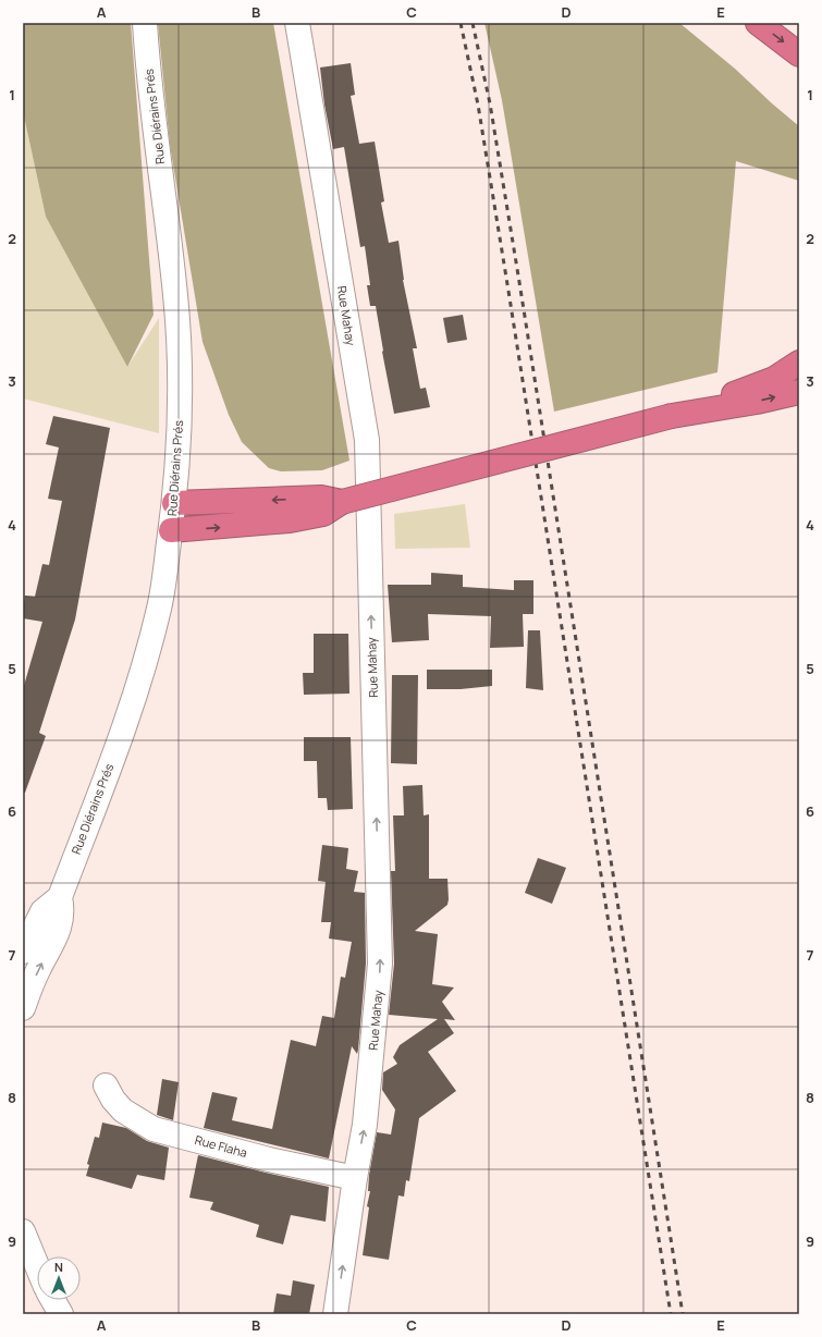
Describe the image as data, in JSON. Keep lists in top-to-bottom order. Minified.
{"streets":{"street":["Rue Diérains Prés","Rue Mahay","Rue Flaha"]},"crossings":[["Rue Mahay","Rue Flaha"]],"one_way":["Rue Mahay"],"north":"top","grid":{"columns":["A","B","C","D","E"],"rows":["1","2","3","4","5","6","7","8","9"]}}
